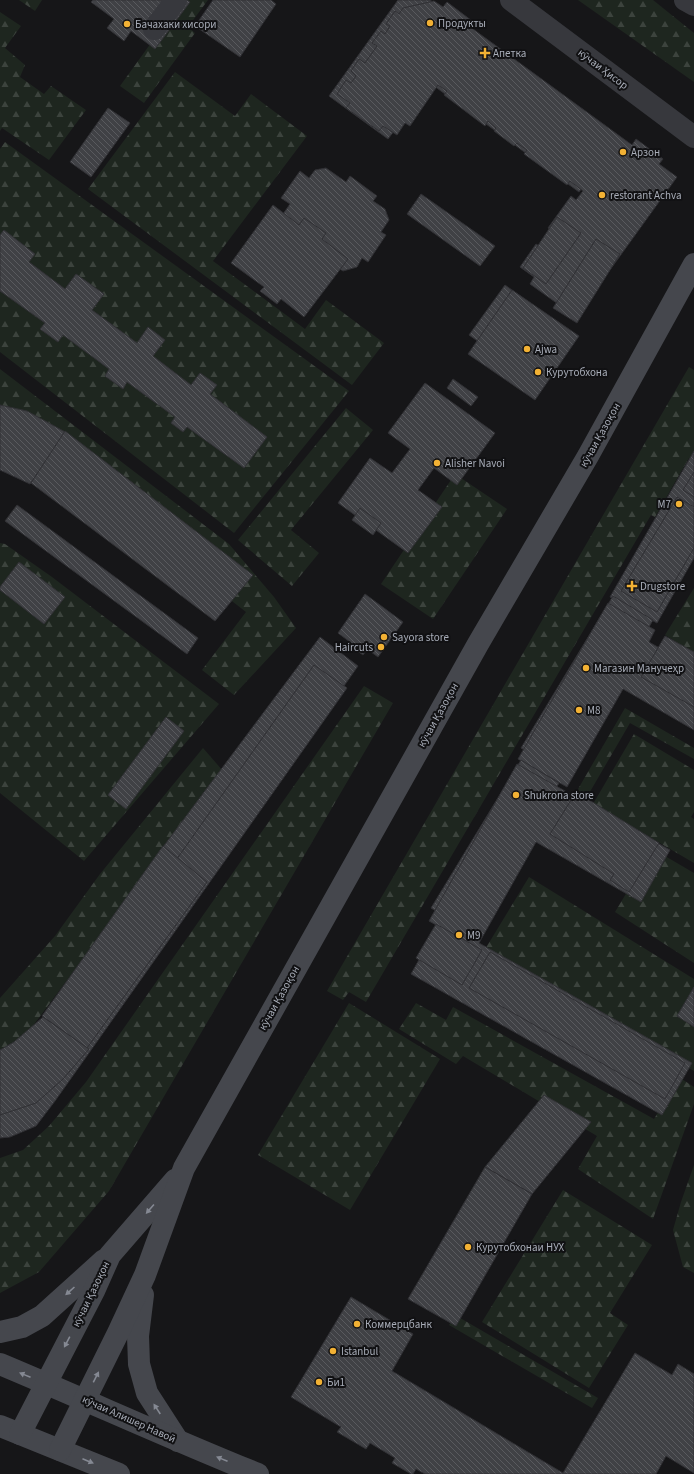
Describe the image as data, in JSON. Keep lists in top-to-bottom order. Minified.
{"streets":{"street":["кӯчаи Ҳисор","кӯчаи Қазоқон","кӯчаи Алишер Навоӣ"]},"crossings":[["кӯчаи Қазоқон","кӯчаи Алишер Навоӣ"]],"one_way":["кӯчаи Алишер Навоӣ"],"places":{"other":["Продукты","Бачахаки хисори","Арзон","restorant Achva","Ajwa","Курутобхона","Alisher Navoi","М7","Sayora store","Haircuts","Магазин Манучеҳр","М8","Shukrona store","М9","Курутобхонаи НУХ","Коммерцбанк","Istanbul","Би1"],"health":["Апетка","Drugstore"]}}
